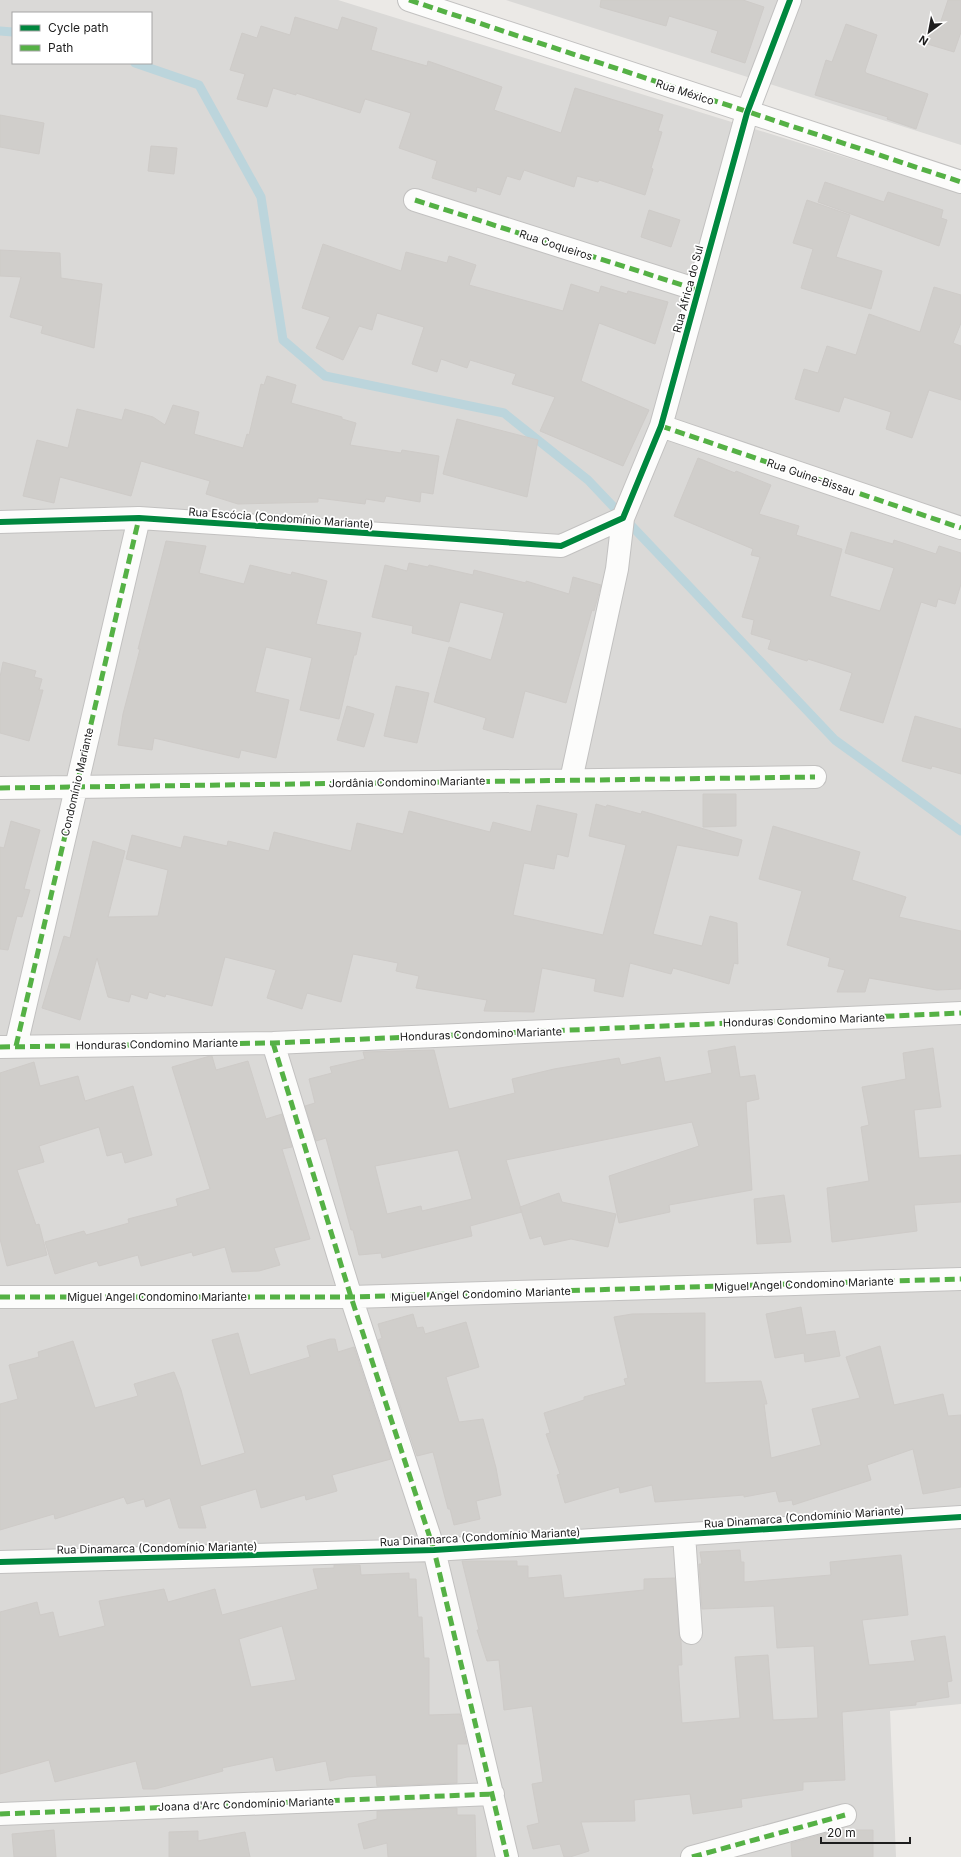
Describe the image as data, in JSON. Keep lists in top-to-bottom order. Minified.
{"streets":{"street":["Rua México","Rua Coqueiros","Rua África do Sul","Rua Guine-Bissau","Rua Escócia (Condomínio Mariante)","Condomínio Mariante","Jordânia Condomino Mariante","Honduras Condomino Mariante","Miguel Angel Condomino Mariante","Rua Dinamarca (Condomínio Mariante)","Joana d'Arc Condomínio Mariante"]},"crossings":[["Rua México","Rua África do Sul"],["Rua Coqueiros","Rua África do Sul"],["Rua África do Sul","Rua Guine-Bissau"],["Rua África do Sul","Rua Escócia (Condomínio Mariante)"],["Rua África do Sul","Jordânia Condomino Mariante"],["Rua Escócia (Condomínio Mariante)","Condomínio Mariante"],["Condomínio Mariante","Jordânia Condomino Mariante"],["Condomínio Mariante","Honduras Condomino Mariante"]],"legend":["Cycle path","Path"],"scale_bar":"20 m","north":"bottom left"}
